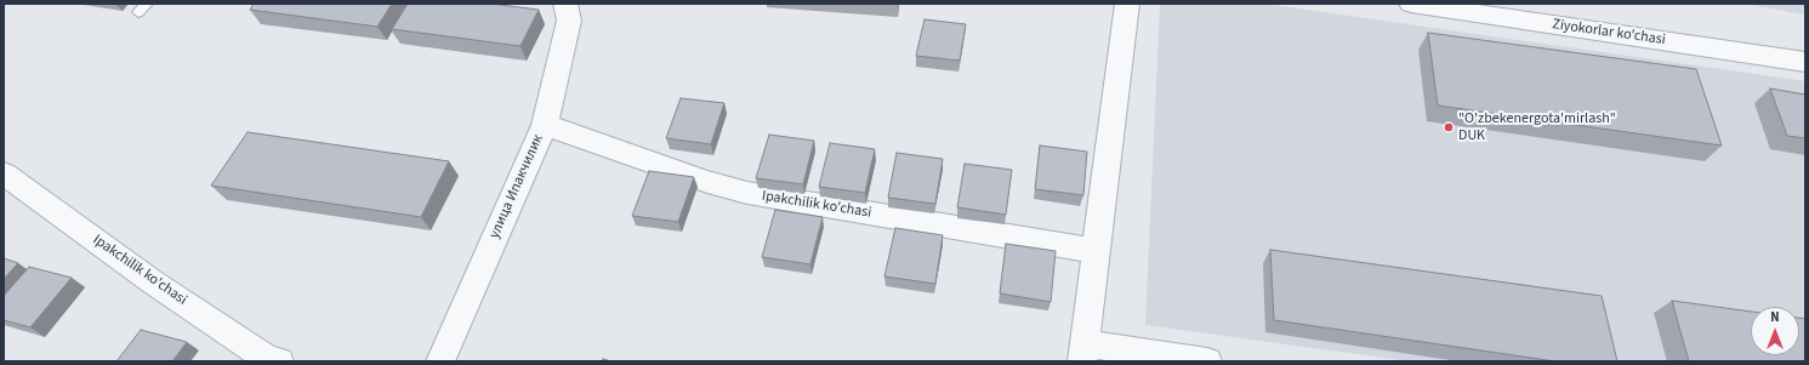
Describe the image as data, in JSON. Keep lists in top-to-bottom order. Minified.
{"streets":{"street":["Ziyokorlar ko'chasi","улица Ипакчилик","Ipakchilik ko'chasi"]},"crossings":[["улица Ипакчилик","Ipakchilik ko'chasi"]],"places":["\"O'zbekenergota'mirlash\" DUK"],"north":"top"}
